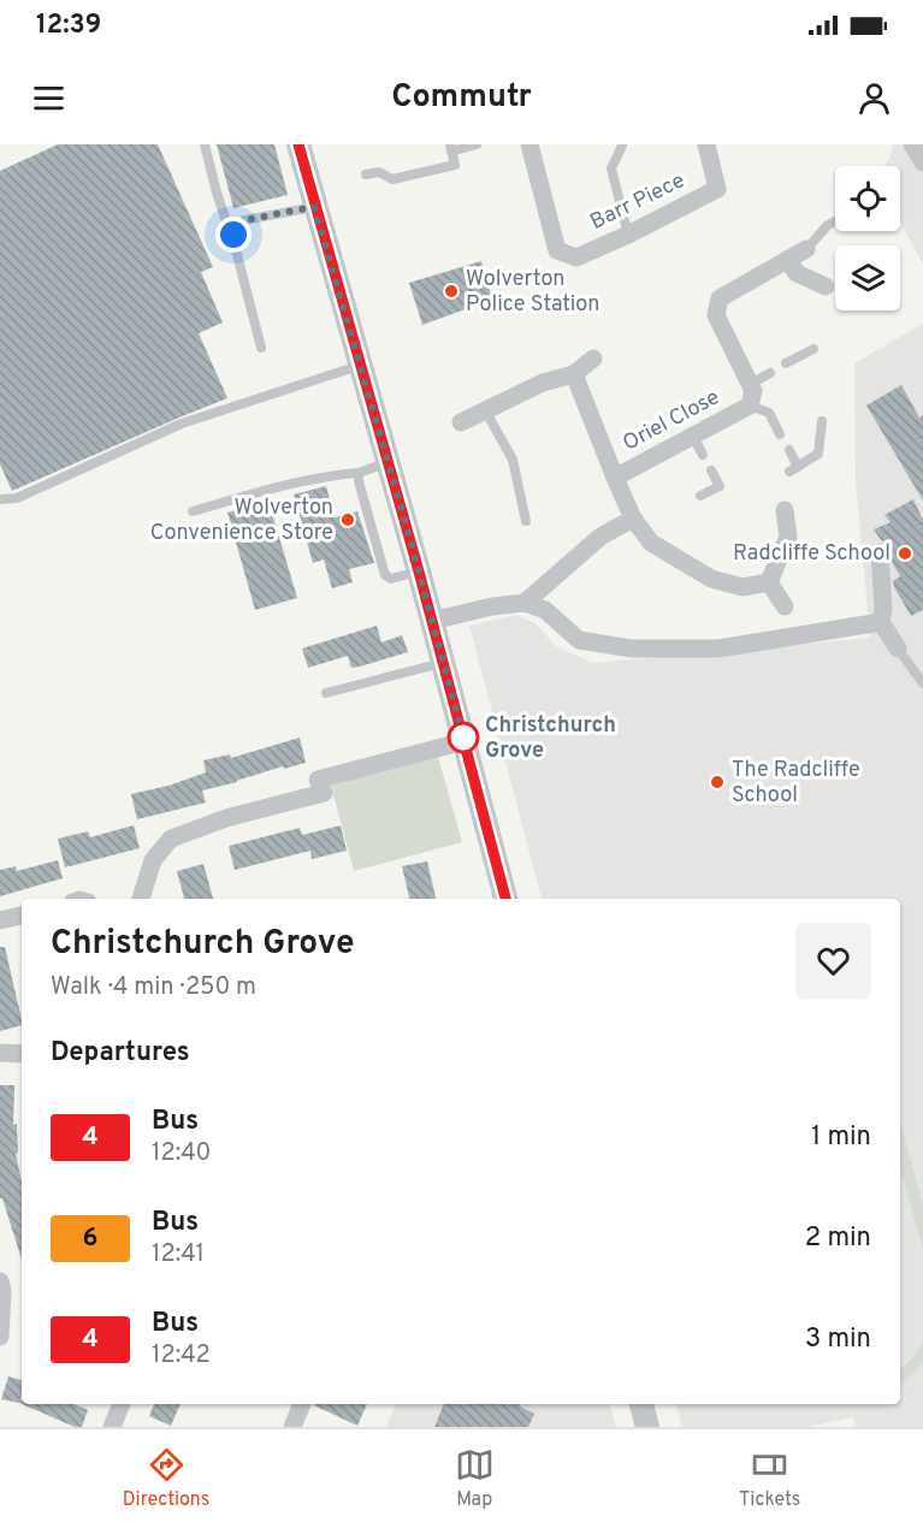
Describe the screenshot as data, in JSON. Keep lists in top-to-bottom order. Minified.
{"streets":{"street":["Barr Piece","Oriel Close"]},"places":["Wolverton Police Station","Wolverton Convenience Store","Radcliffe School","Christchurch Grove","The Radcliffe School"],"lines":["bus line 4"],"page":{"status":"12:39","header":"Commutr","heading":[["Christchurch Grove","Walk · 4 min · 250 m"],"Departures"],"list":[{"mark":"4","name":"Bus","note":"12:40","value":"1 min"},{"mark":"6","name":"Bus","note":"12:41","value":"2 min"},{"mark":"4","name":"Bus","note":"12:42","value":"3 min"}],"tabs":["Directions","Map","Tickets"]}}
